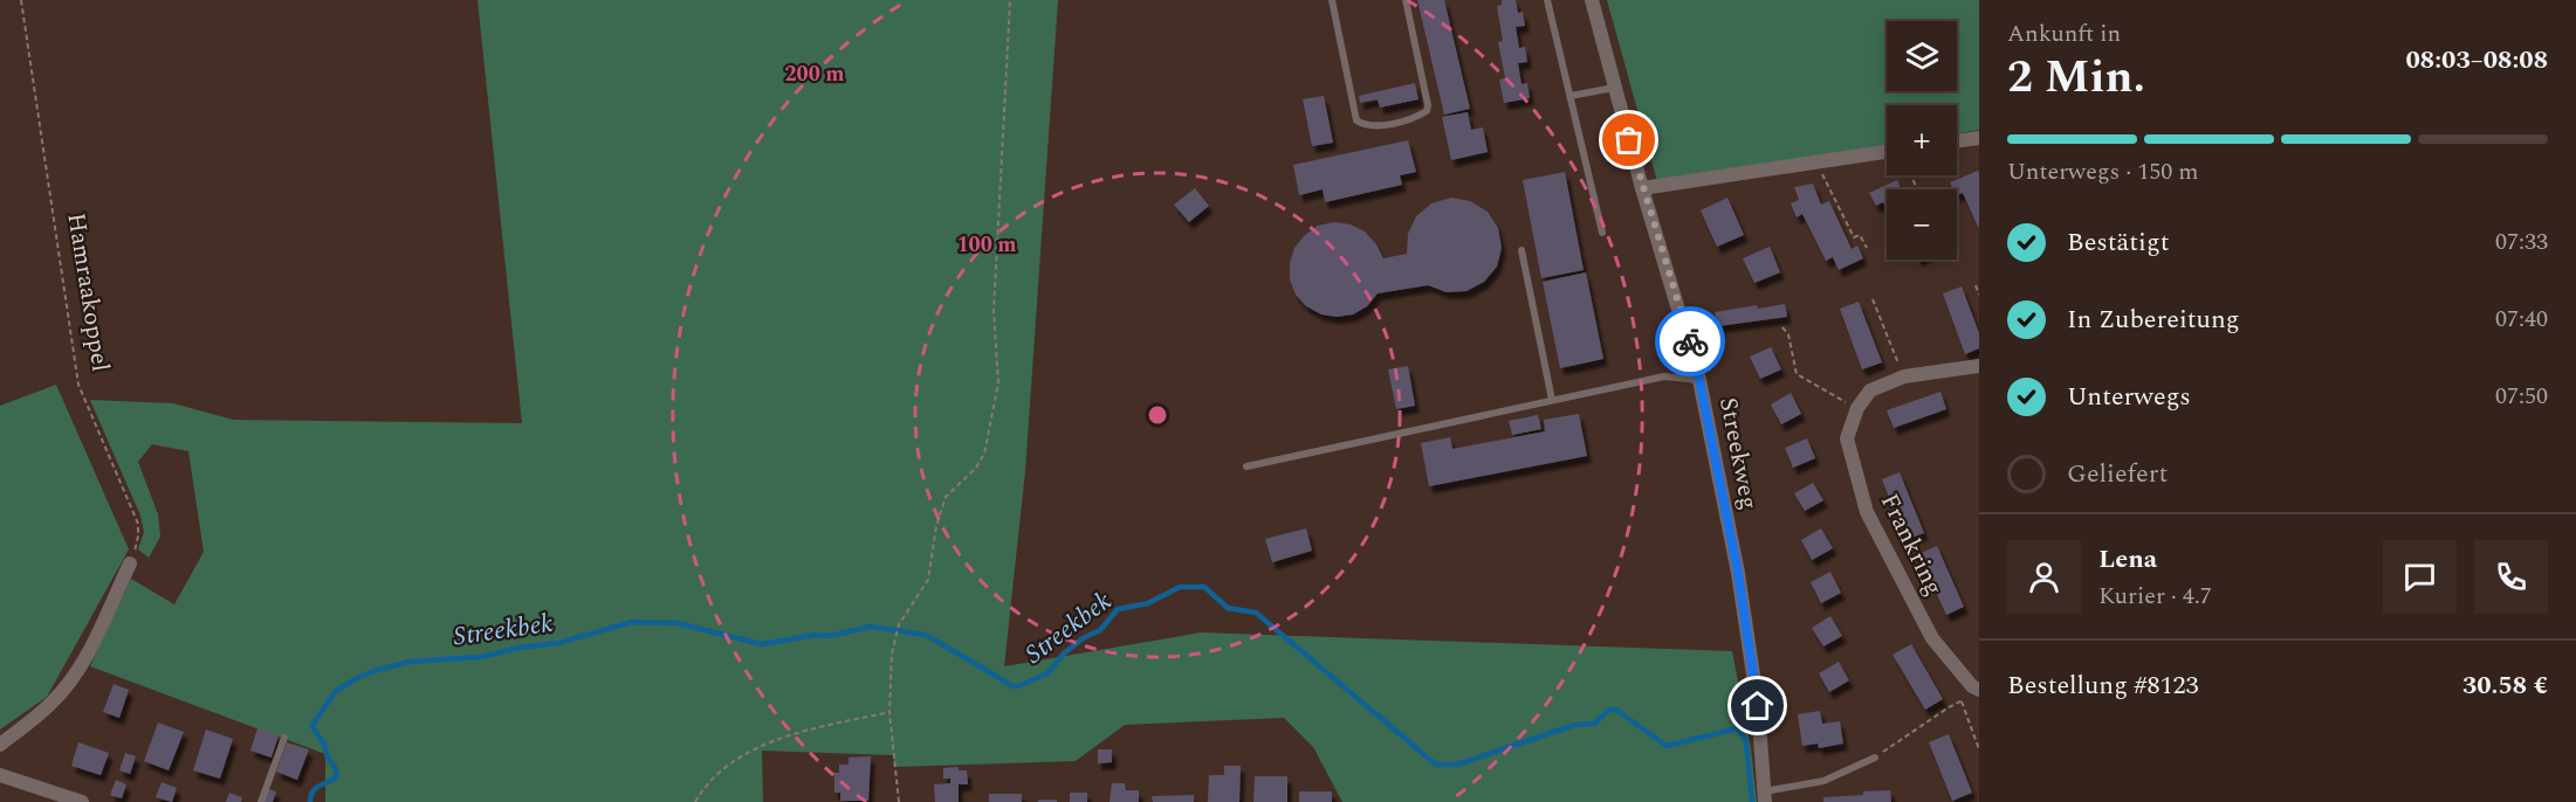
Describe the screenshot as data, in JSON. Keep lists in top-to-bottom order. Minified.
{"streets":{"street":["Streekweg","Frankring"],"path":["Hamraakoppel"]},"water":["Streekbek"],"page":{"heading":["2 Min.","Ankunft in","08:03–08:08"],"panel":["Lena","Kurier · 4.7","Bestellung #8123","30.58 €"],"map_buttons":["+","−"],"bar":"Unterwegs · 150 m","list":[["Bestätigt","07:33"],["In Zubereitung","07:40"],["Unterwegs","07:50"],"Geliefert"]},"rings":["200 m","100 m"]}
